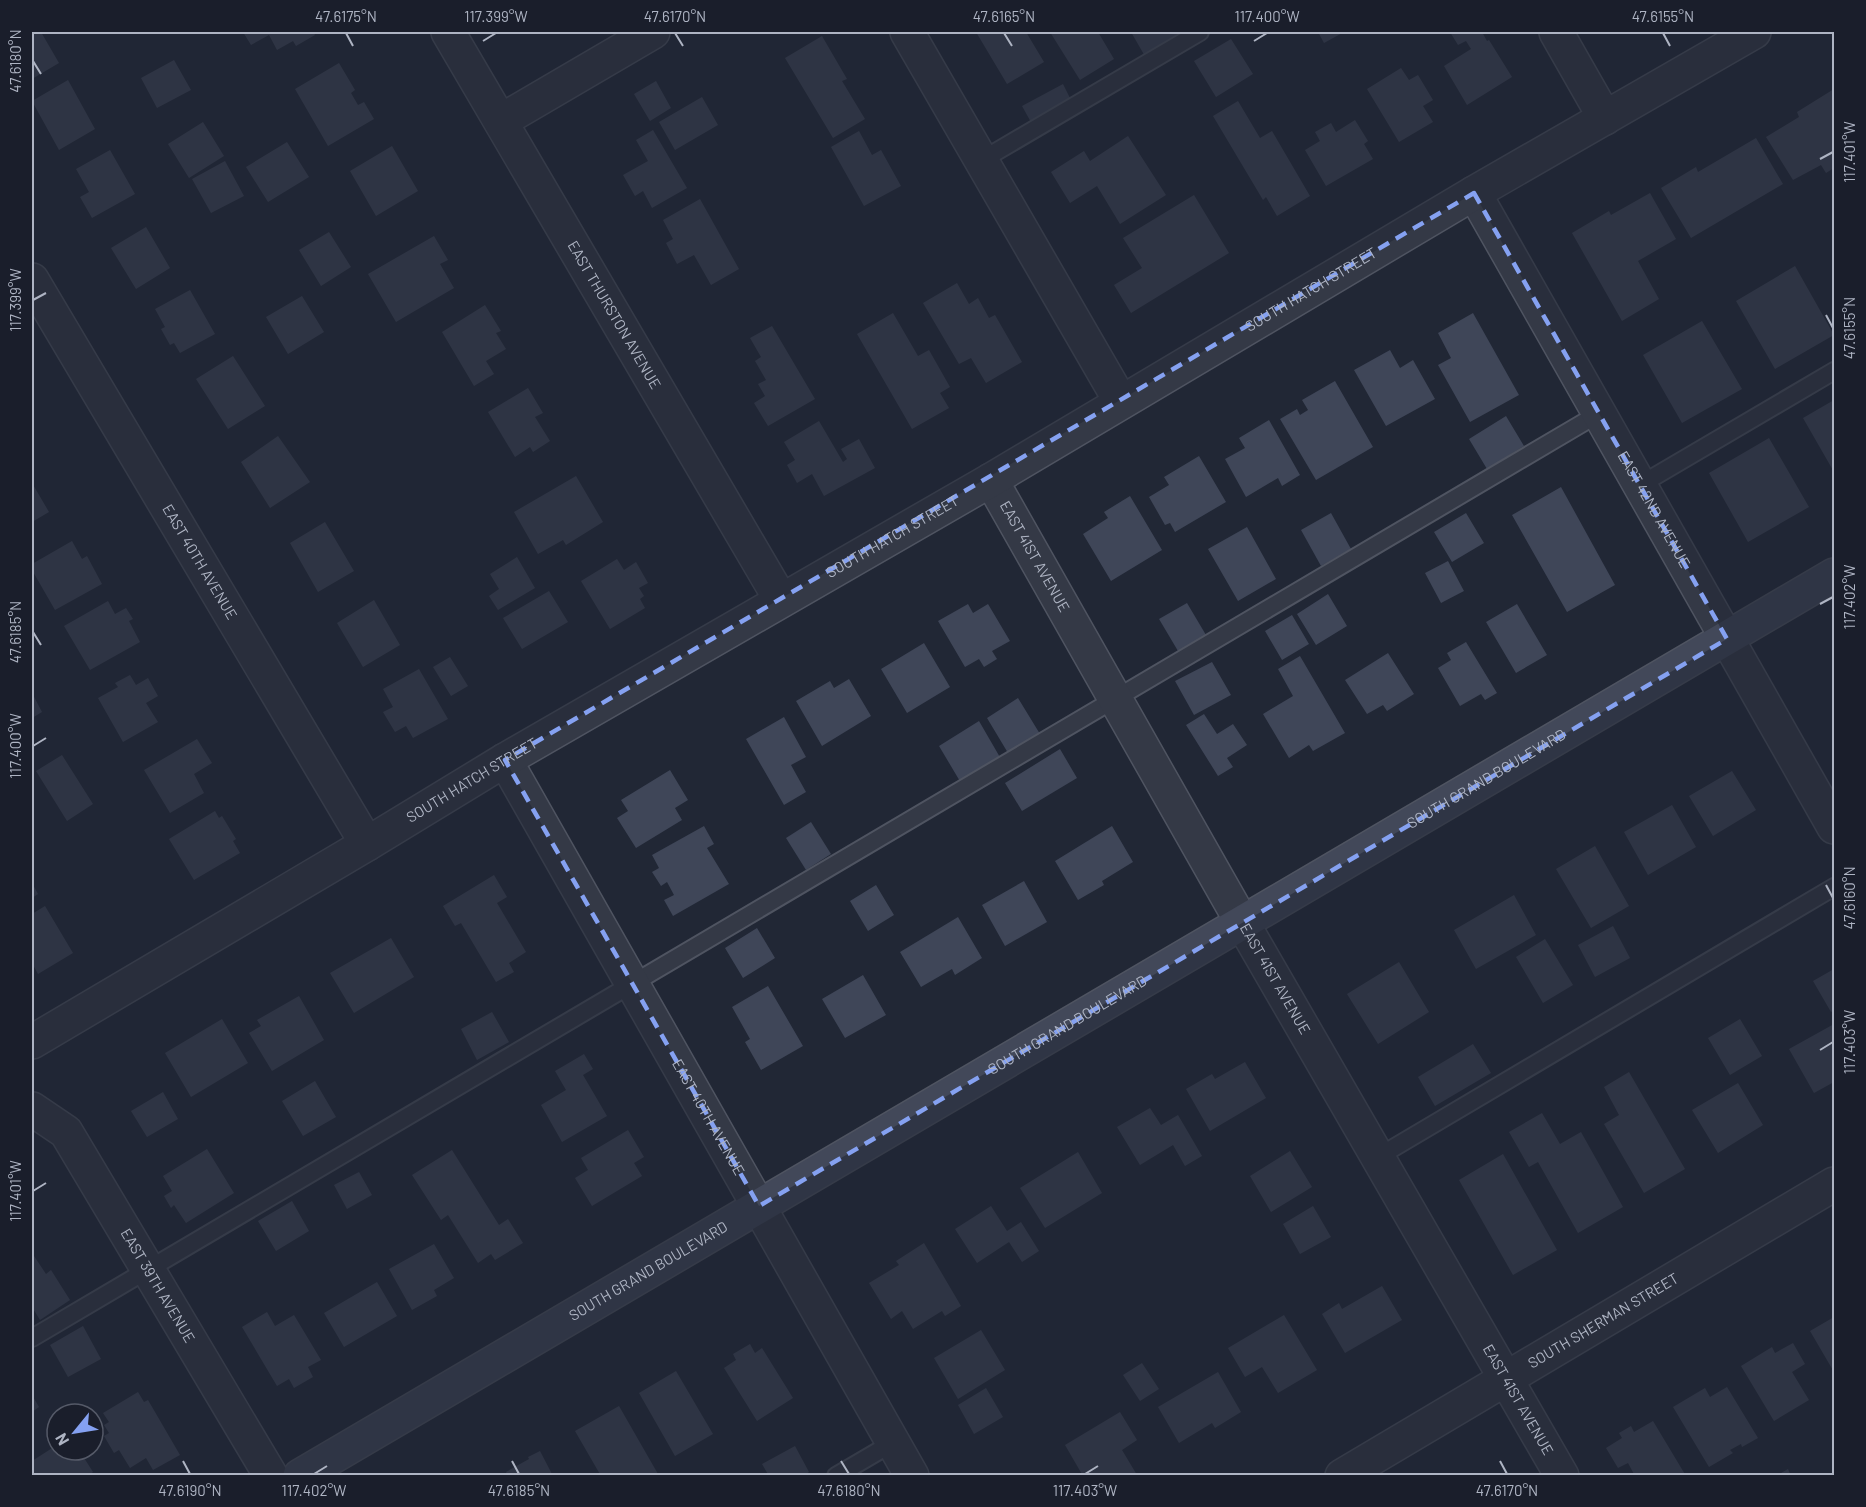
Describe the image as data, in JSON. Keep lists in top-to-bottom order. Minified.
{"streets":{"main road":["SOUTH GRAND BOULEVARD"],"street":["SOUTH HATCH STREET","EAST THURSTON AVENUE","EAST 42ND AVENUE","EAST 41ST AVENUE","EAST 40TH AVENUE","EAST 39TH AVENUE","SOUTH SHERMAN STREET"]},"crossings":[["SOUTH HATCH STREET","EAST THURSTON AVENUE"],["SOUTH HATCH STREET","EAST 42ND AVENUE"],["SOUTH HATCH STREET","EAST 41ST AVENUE"],["SOUTH HATCH STREET","EAST 40TH AVENUE"],["EAST 42ND AVENUE","SOUTH GRAND BOULEVARD"],["EAST 41ST AVENUE","SOUTH GRAND BOULEVARD"],["EAST 41ST AVENUE","SOUTH SHERMAN STREET"],["EAST 40TH AVENUE","SOUTH GRAND BOULEVARD"]],"north":"bottom left","coordinates":["47.6175°N","117.399°W","47.6170°N","47.6165°N","117.400°W","47.6155°N","47.6180°N","117.401°W","117.402°W","47.6185°N","47.6160°N","117.403°W","47.6190°N"]}
